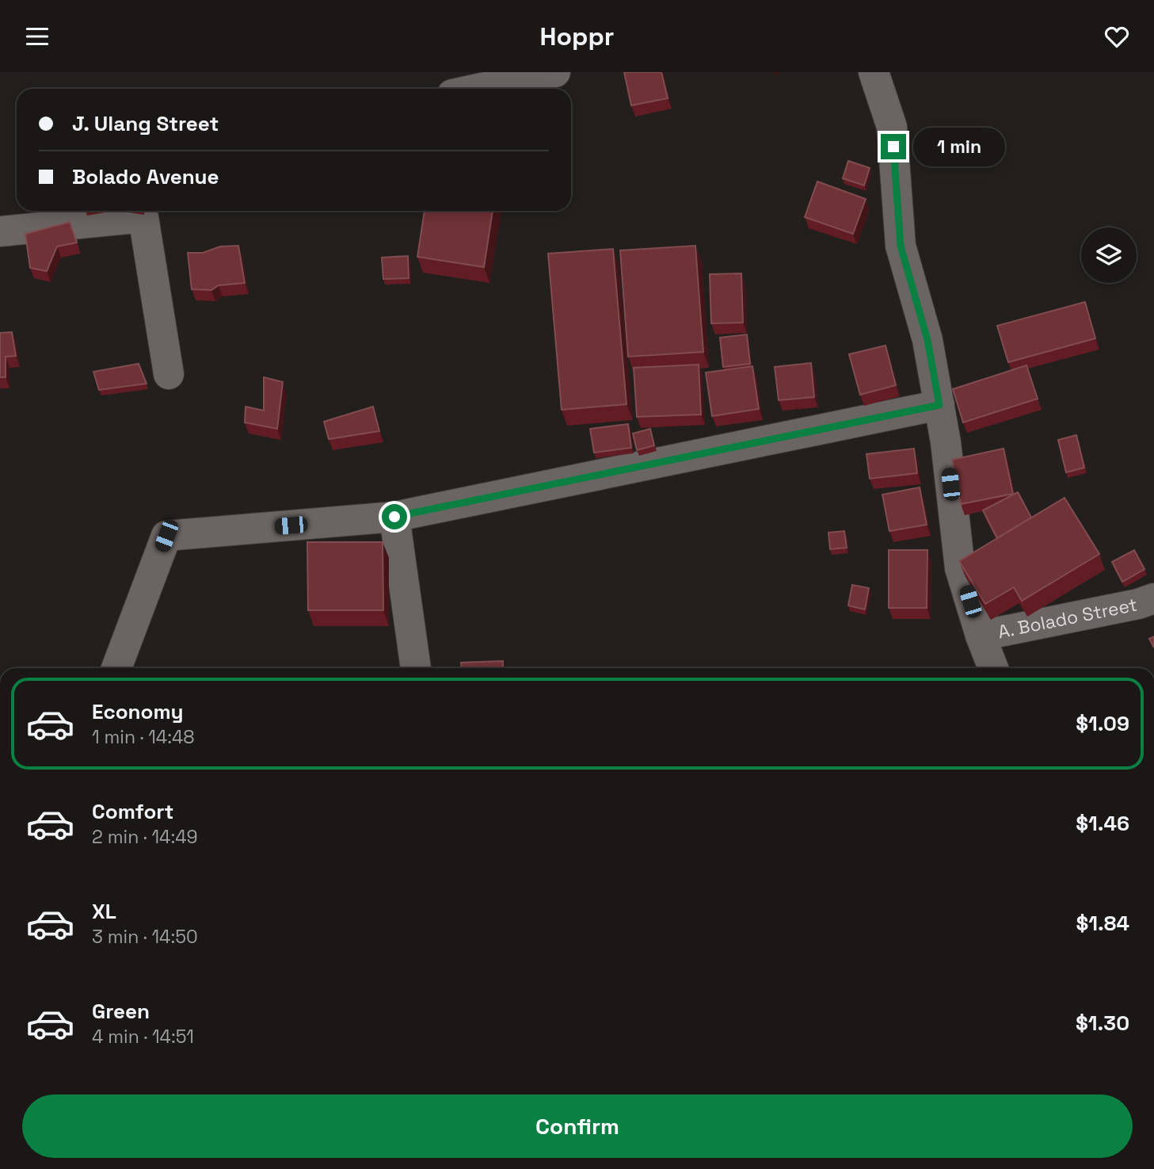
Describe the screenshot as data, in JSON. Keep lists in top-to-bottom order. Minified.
{"streets":{"street":["A. Bolado Street"]},"page":{"header":"Hoppr","banner":["J. Ulang Street","Bolado Avenue"],"bubble":"1 min","list":[{"name":"Economy","note":"1 min · 14:48","value":"$1.09"},{"name":"Comfort","note":"2 min · 14:49","value":"$1.46"},{"name":"XL","note":"3 min · 14:50","value":"$1.84"},{"name":"Green","note":"4 min · 14:51","value":"$1.30"}],"buttons":"Confirm"}}
